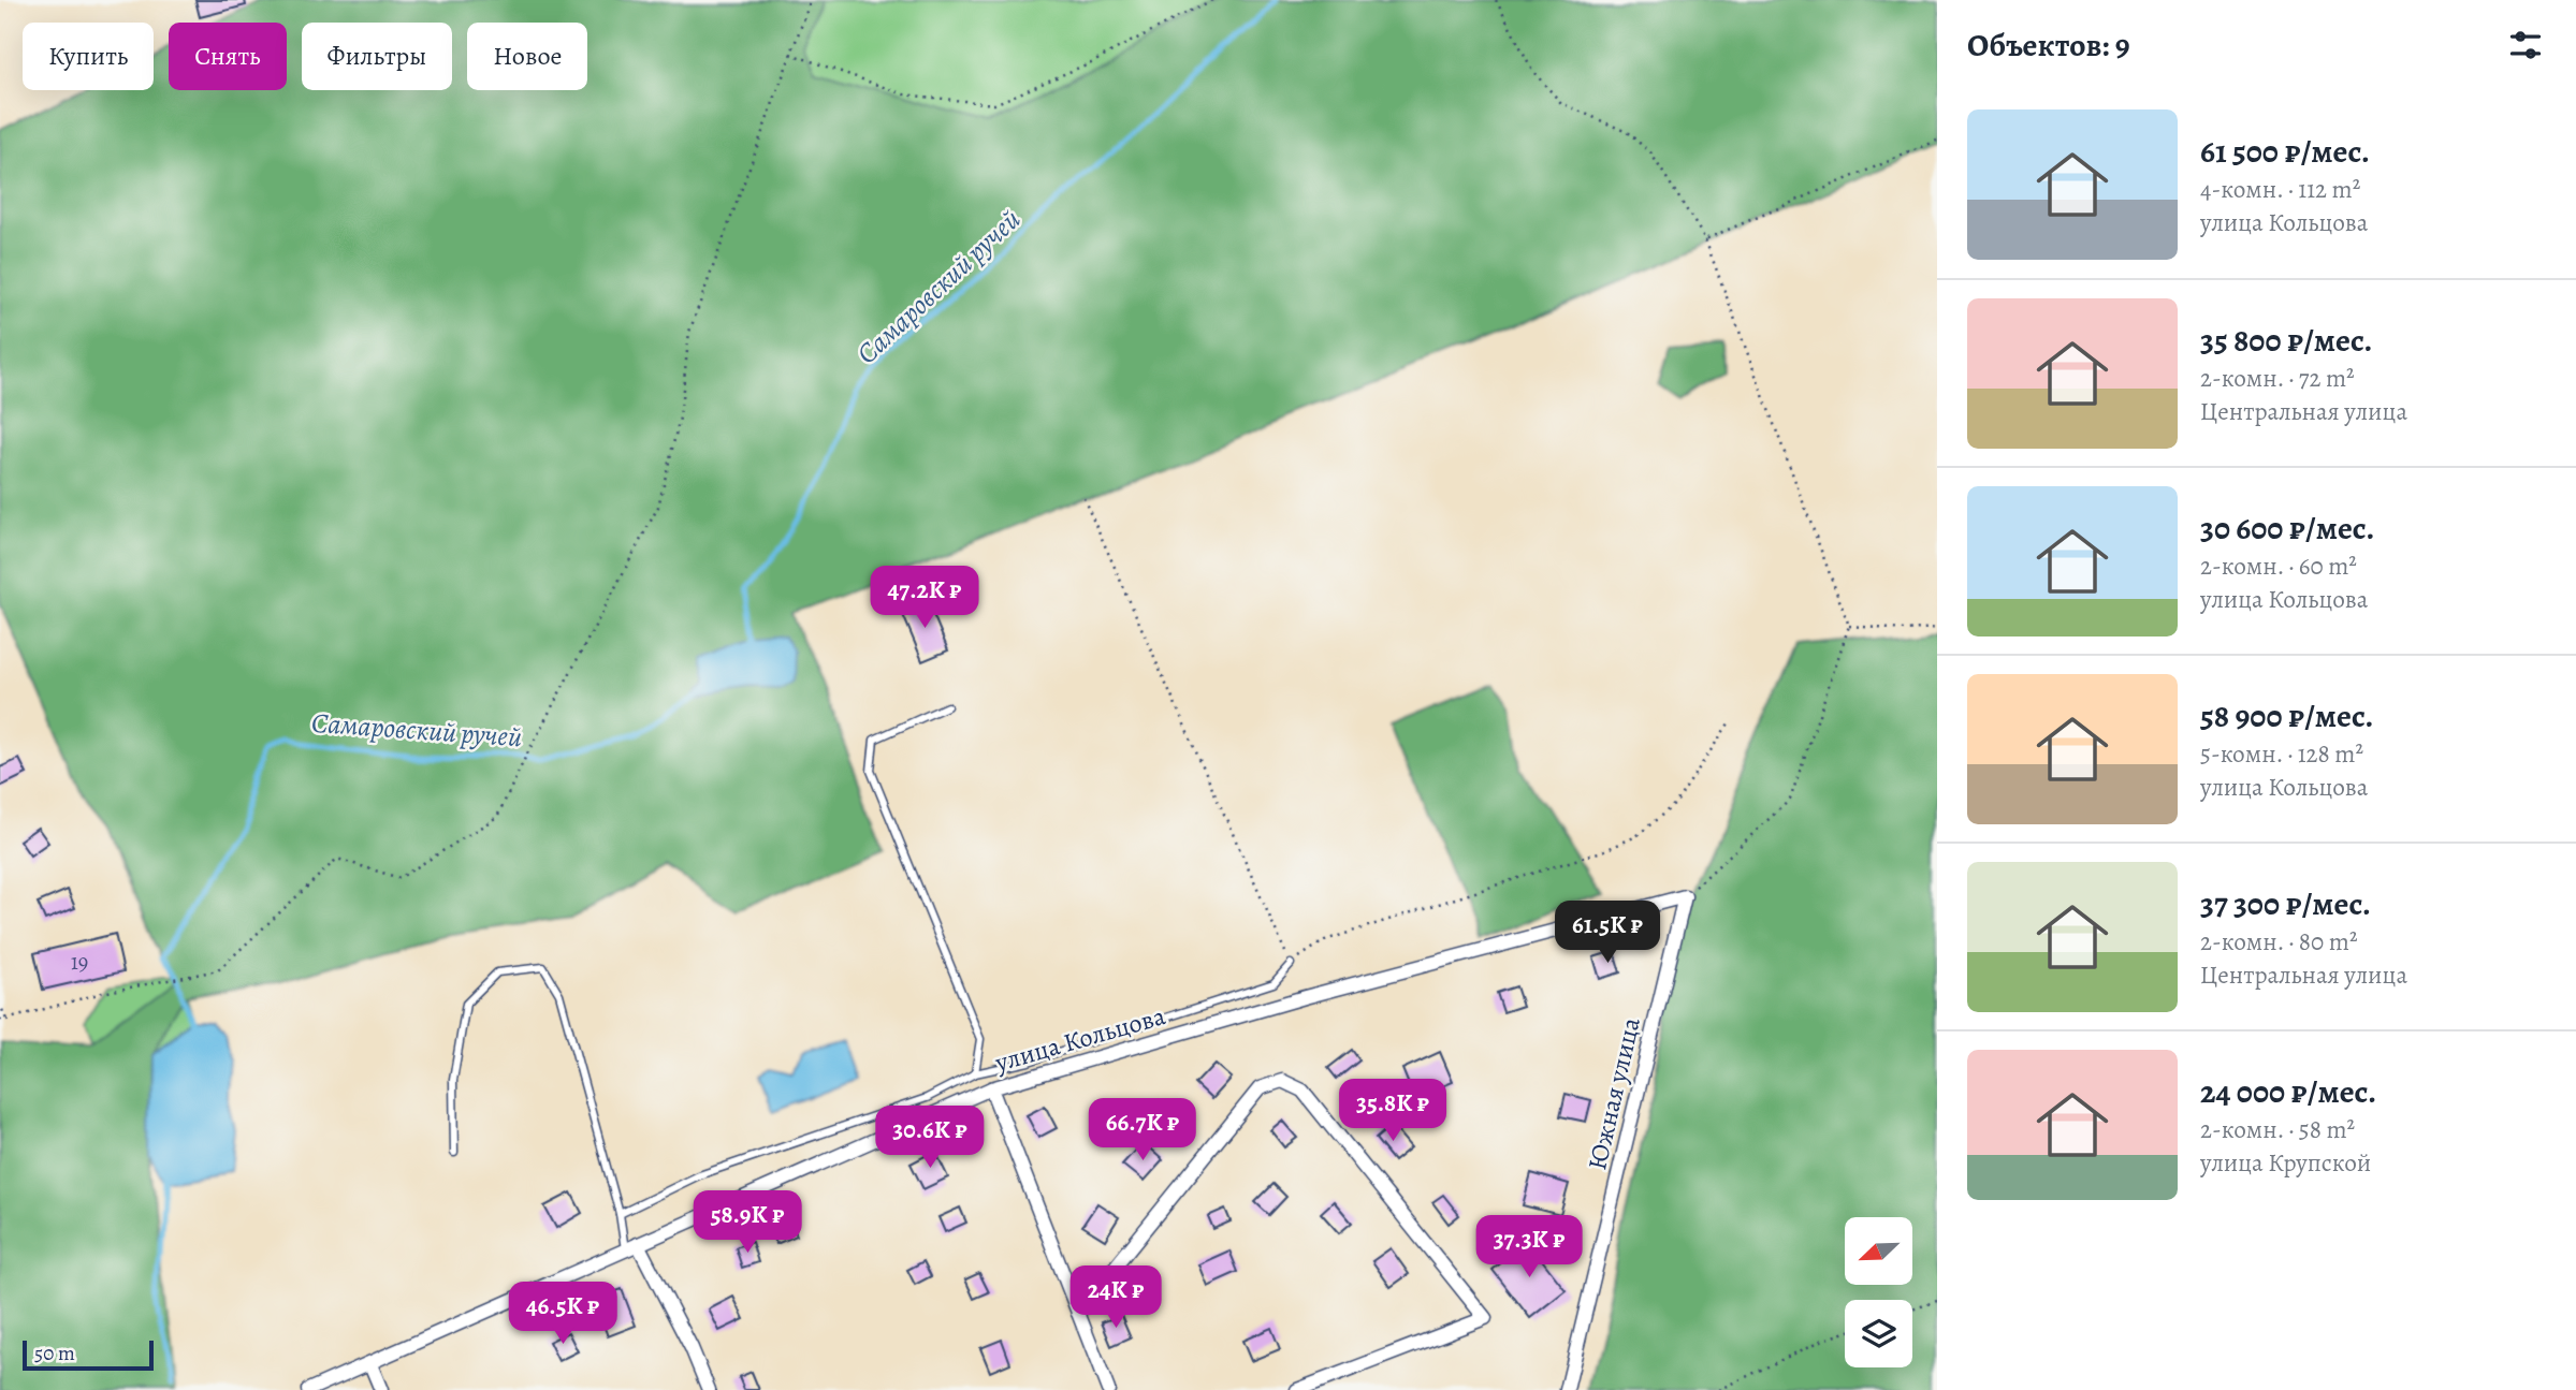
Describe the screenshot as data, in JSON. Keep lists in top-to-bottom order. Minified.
{"streets":{"street":["улица Кольцова","Южная улица"]},"crossings":[["улица Кольцова","Южная улица"]],"water":["Самаровский ручей"],"house_numbers":["19"],"scale_bar":"50 m","north":"bottom left","page":{"heading":"Объектов: 9","chip":["Купить","Снять","Фильтры","Новое"],"list":[{"name":"61 500 ₽/мес.","note":"4-комн. · 112 m² · улица Кольцова"},{"name":"35 800 ₽/мес.","note":"2-комн. · 72 m² · Центральная улица"},{"name":"30 600 ₽/мес.","note":"2-комн. · 60 m² · улица Кольцова"},{"name":"58 900 ₽/мес.","note":"5-комн. · 128 m² · улица Кольцова"},{"name":"37 300 ₽/мес.","note":"2-комн. · 80 m² · Центральная улица"},{"name":"24 000 ₽/мес.","note":"2-комн. · 58 m² · улица Крупской"}],"price":["47.2K ₽","61.5K ₽","35.8K ₽","66.7K ₽","30.6K ₽","58.9K ₽","37.3K ₽","24K ₽","46.5K ₽"],"scale":"50 m"}}
